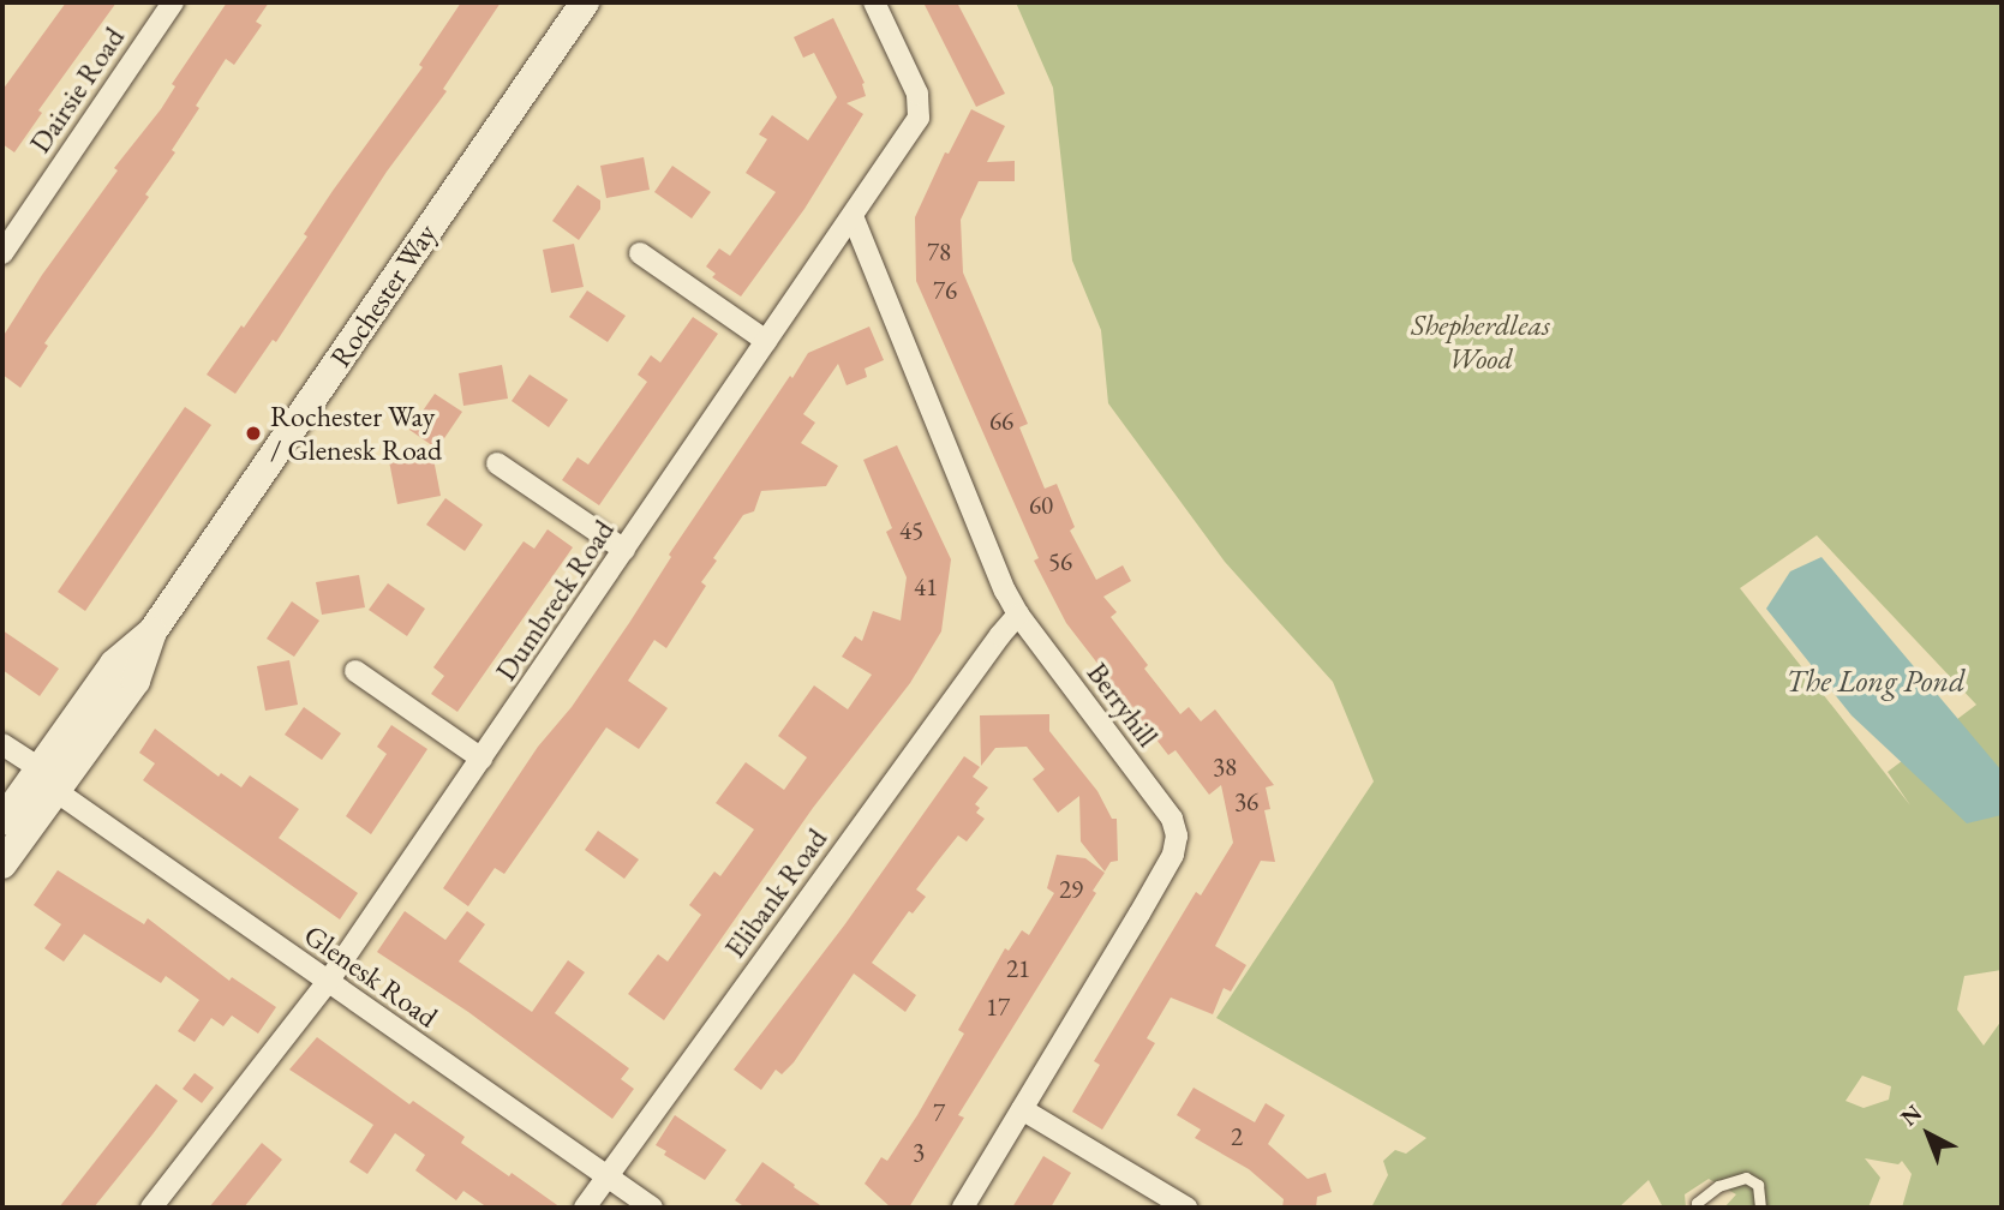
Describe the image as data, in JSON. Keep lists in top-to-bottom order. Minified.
{"streets":{"street":["Dairsie Road","Rochester Way","Dumbreck Road","Berryhill","Elibank Road","Glenesk Road"]},"crossings":[["Rochester Way","Glenesk Road"],["Dumbreck Road","Berryhill"],["Dumbreck Road","Glenesk Road"],["Berryhill","Elibank Road"],["Elibank Road","Glenesk Road"]],"water":["The Long Pond"],"parks":["Shepherdleas Wood"],"places":["Rochester Way / Glenesk Road"],"house_numbers":["78","76","66","60","45","56","41","38","36","29","21","17","7","2","3"],"north":"top left"}
